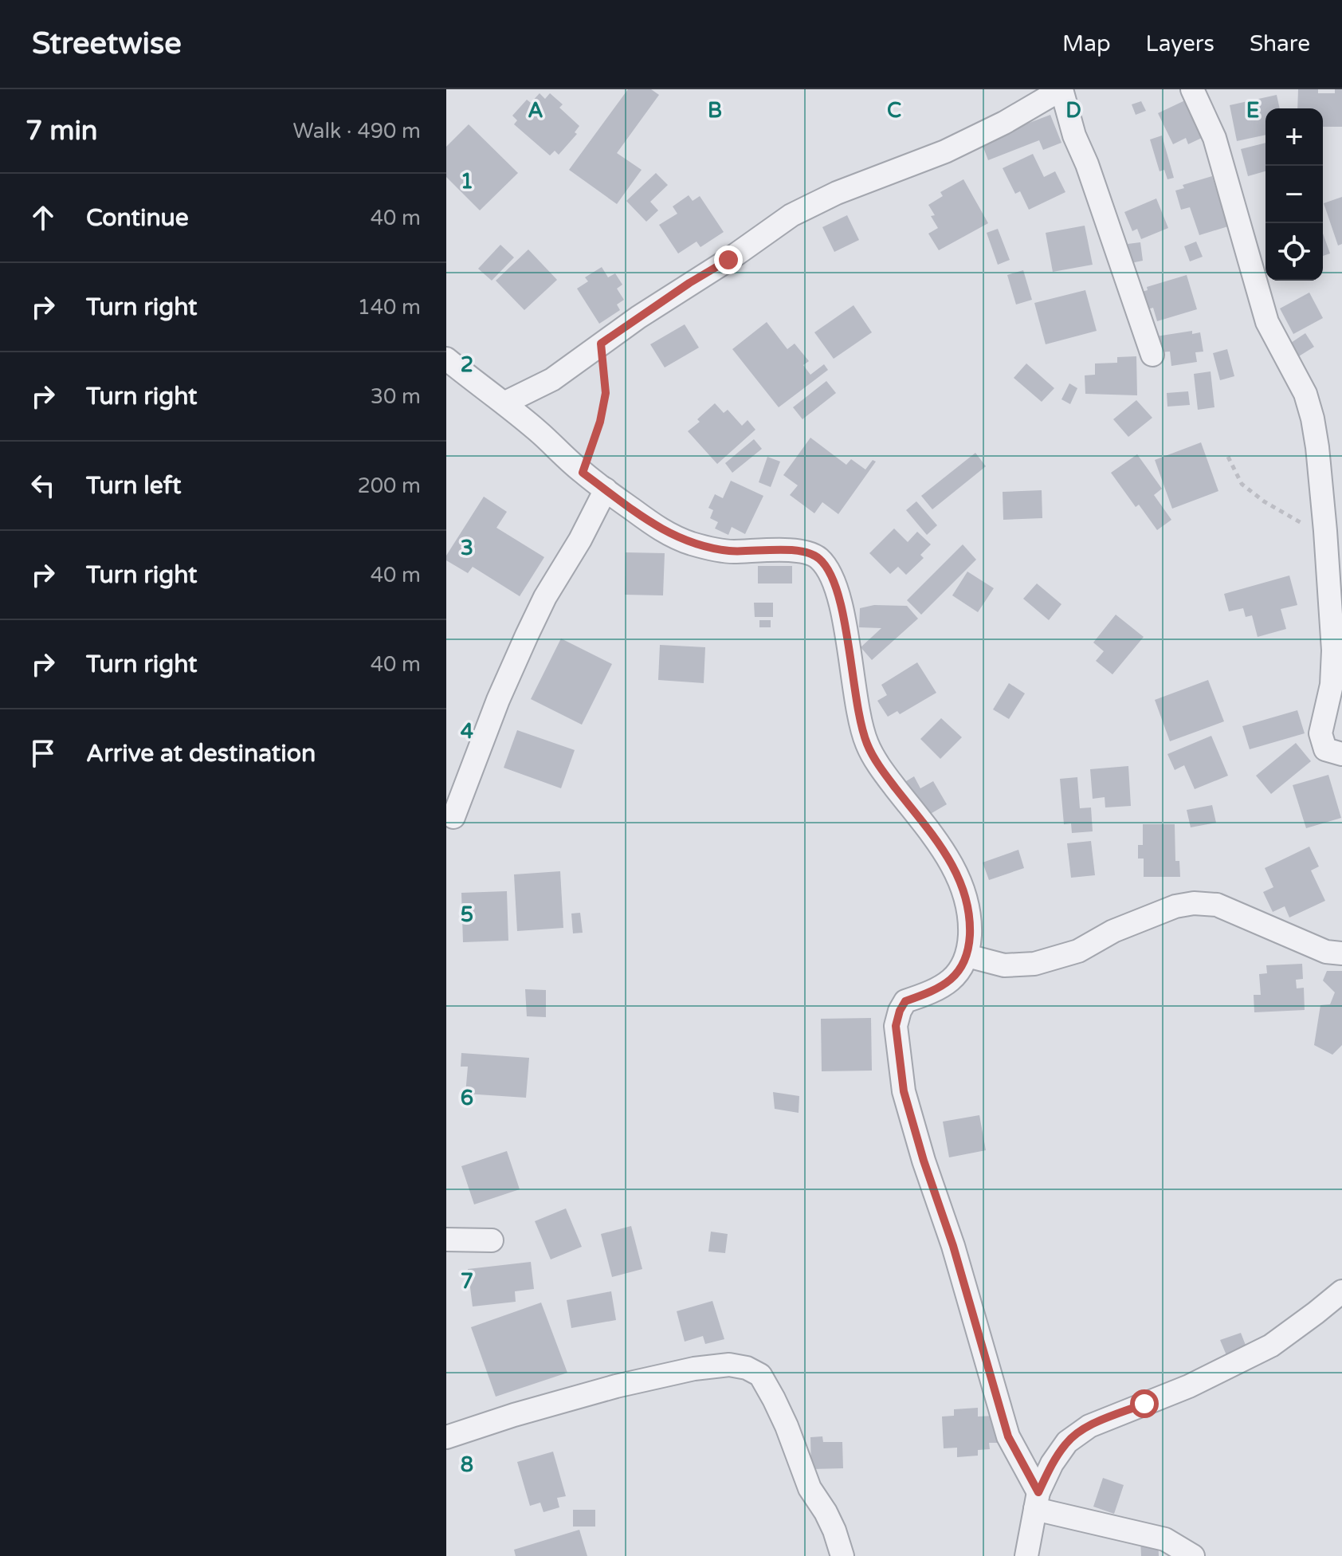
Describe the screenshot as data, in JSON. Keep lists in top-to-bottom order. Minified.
{"page":{"header":"Streetwise","nav":["Map","Layers","Share"],"heading":["7 min","Walk · 490 m"],"map_buttons":["+","−"],"list":[["Continue","40 m"],["Turn right","140 m"],["Turn right","30 m"],["Turn left","200 m"],["Turn right","40 m"],["Turn right","40 m"],"Arrive at destination"]},"grid":{"columns":["A","B","C","D","E"],"rows":["1","2","3","4","5","6","7","8"]}}
